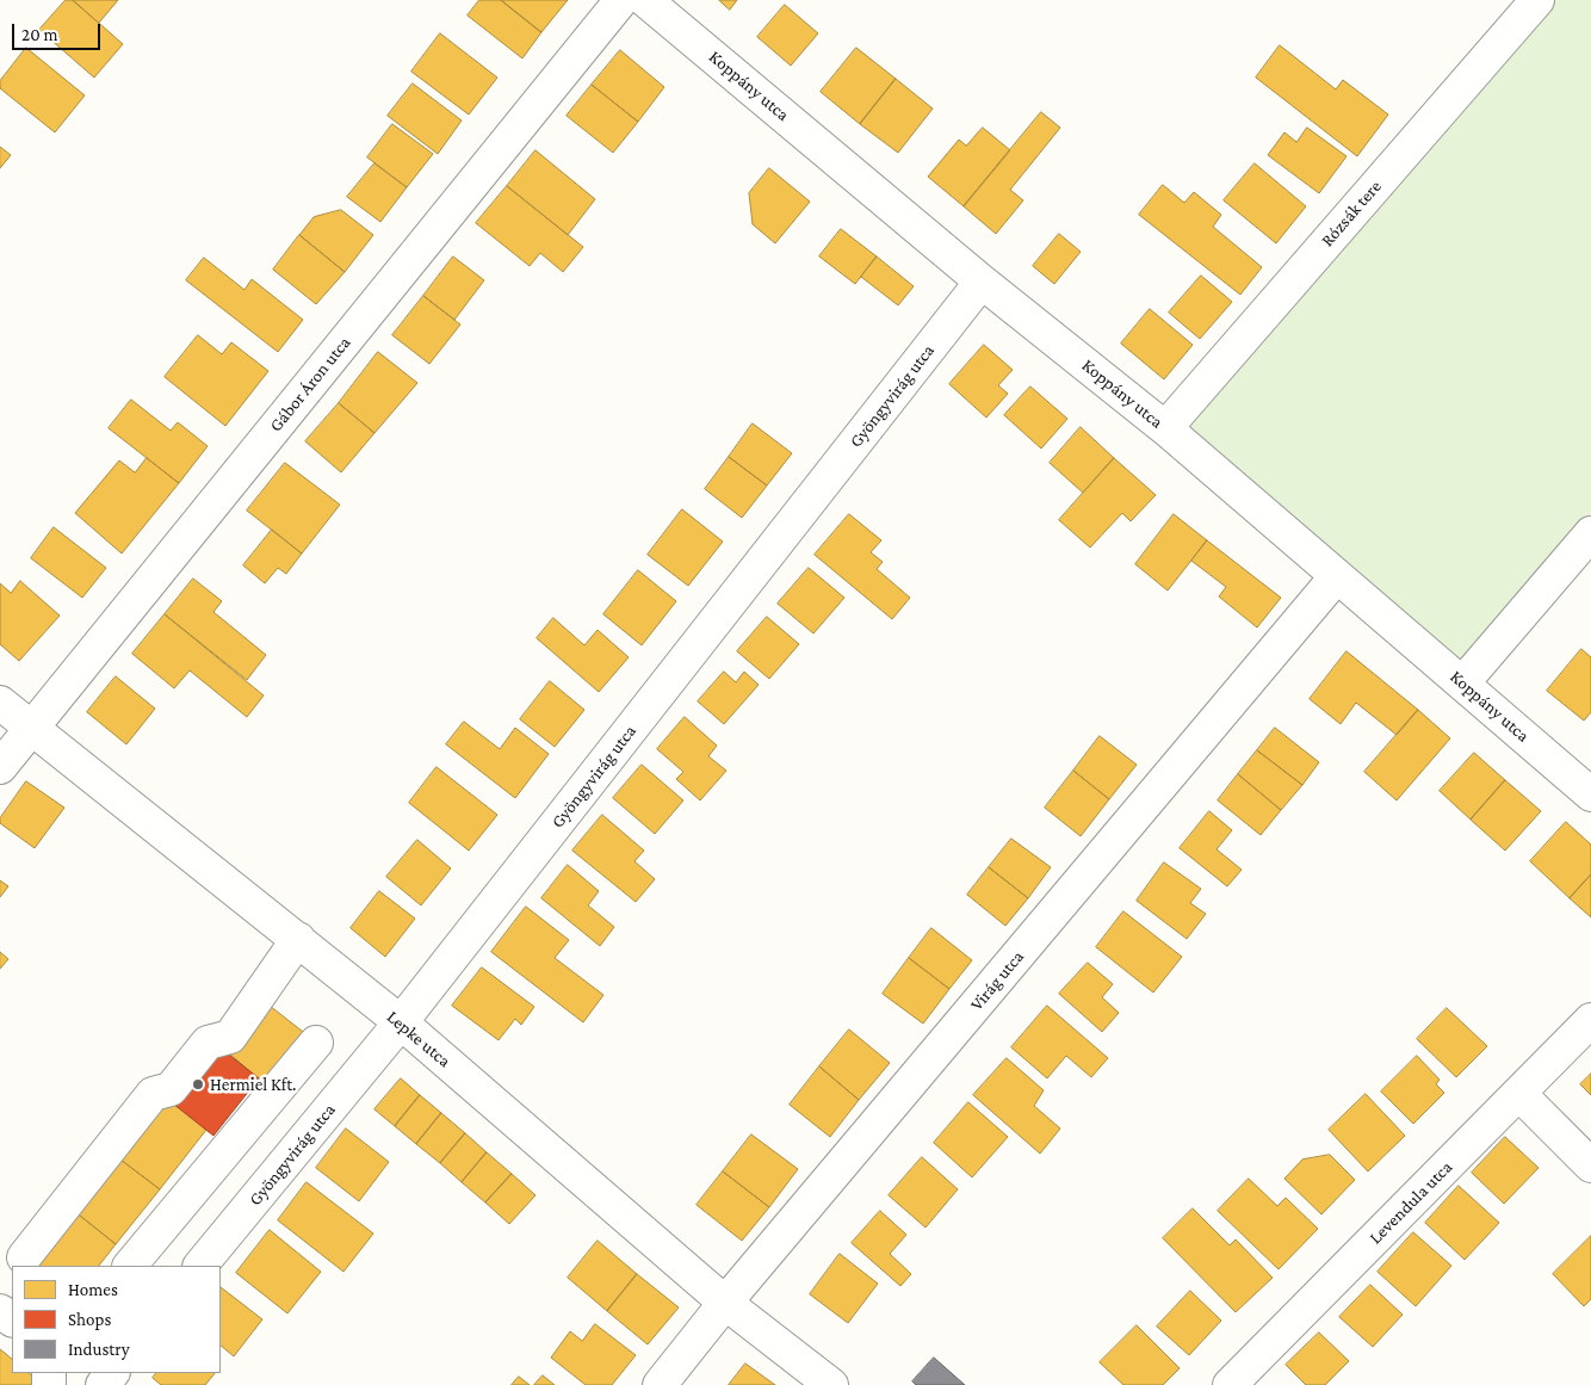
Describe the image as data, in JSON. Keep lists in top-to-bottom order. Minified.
{"streets":{"street":["Koppány utca","Rózsák tere","Gábor Áron utca","Gyöngyvirág utca","Virág utca","Lepke utca","Levendula utca"]},"crossings":[["Koppány utca","Rózsák tere"],["Koppány utca","Gyöngyvirág utca"],["Koppány utca","Virág utca"],["Gábor Áron utca","Lepke utca"],["Gyöngyvirág utca","Lepke utca"],["Virág utca","Lepke utca"]],"places":["Hermiel Kft."],"legend":["Homes","Shops","Industry"],"scale_bar":"20 m"}
